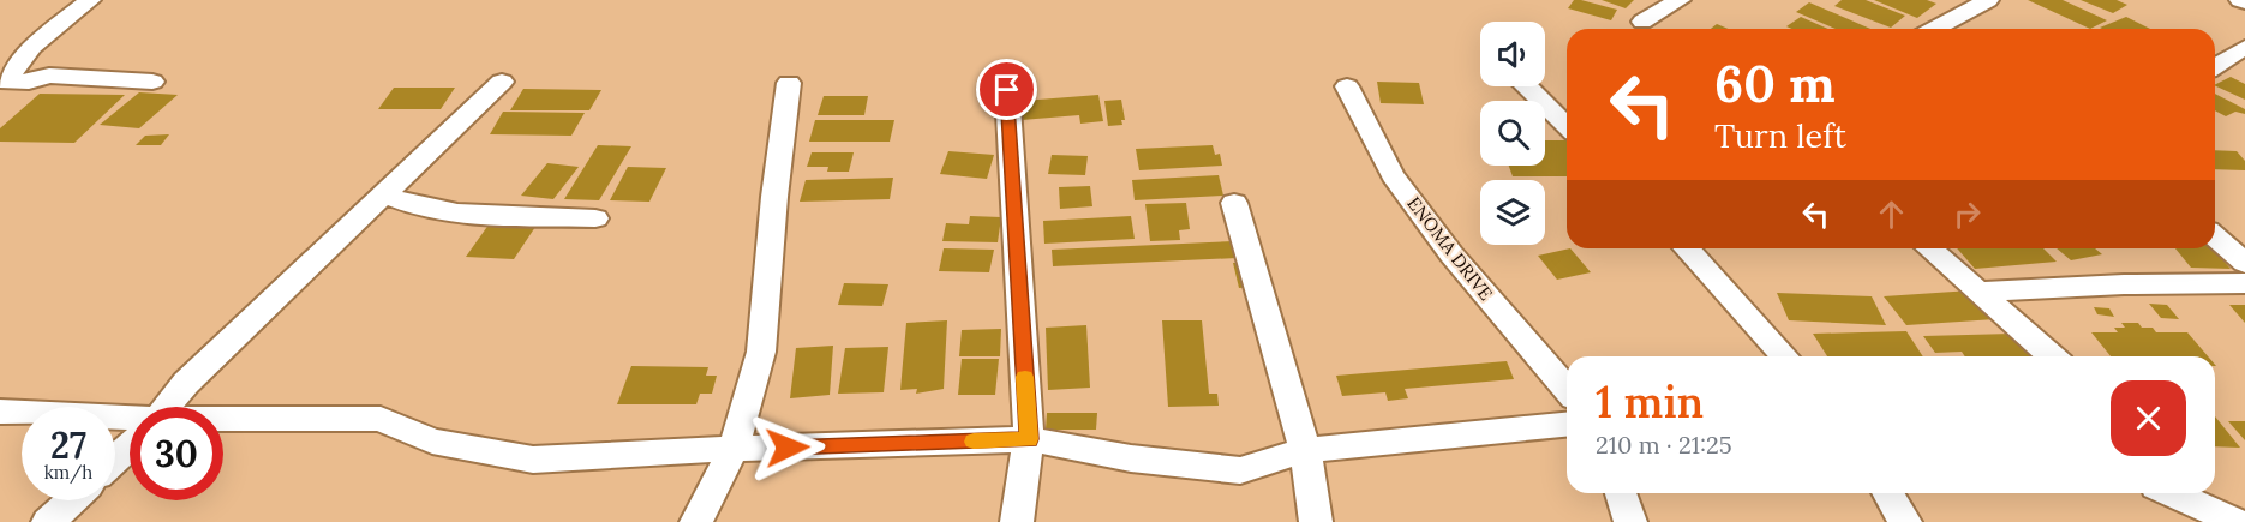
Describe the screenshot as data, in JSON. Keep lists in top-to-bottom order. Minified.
{"streets":{"street":["ENOMA DRIVE"]},"page":{"turn":["60 m","Turn left"],"heading":["1 min","210 m · 21:25"],"speed":"27 km/h","limit":"30"}}
